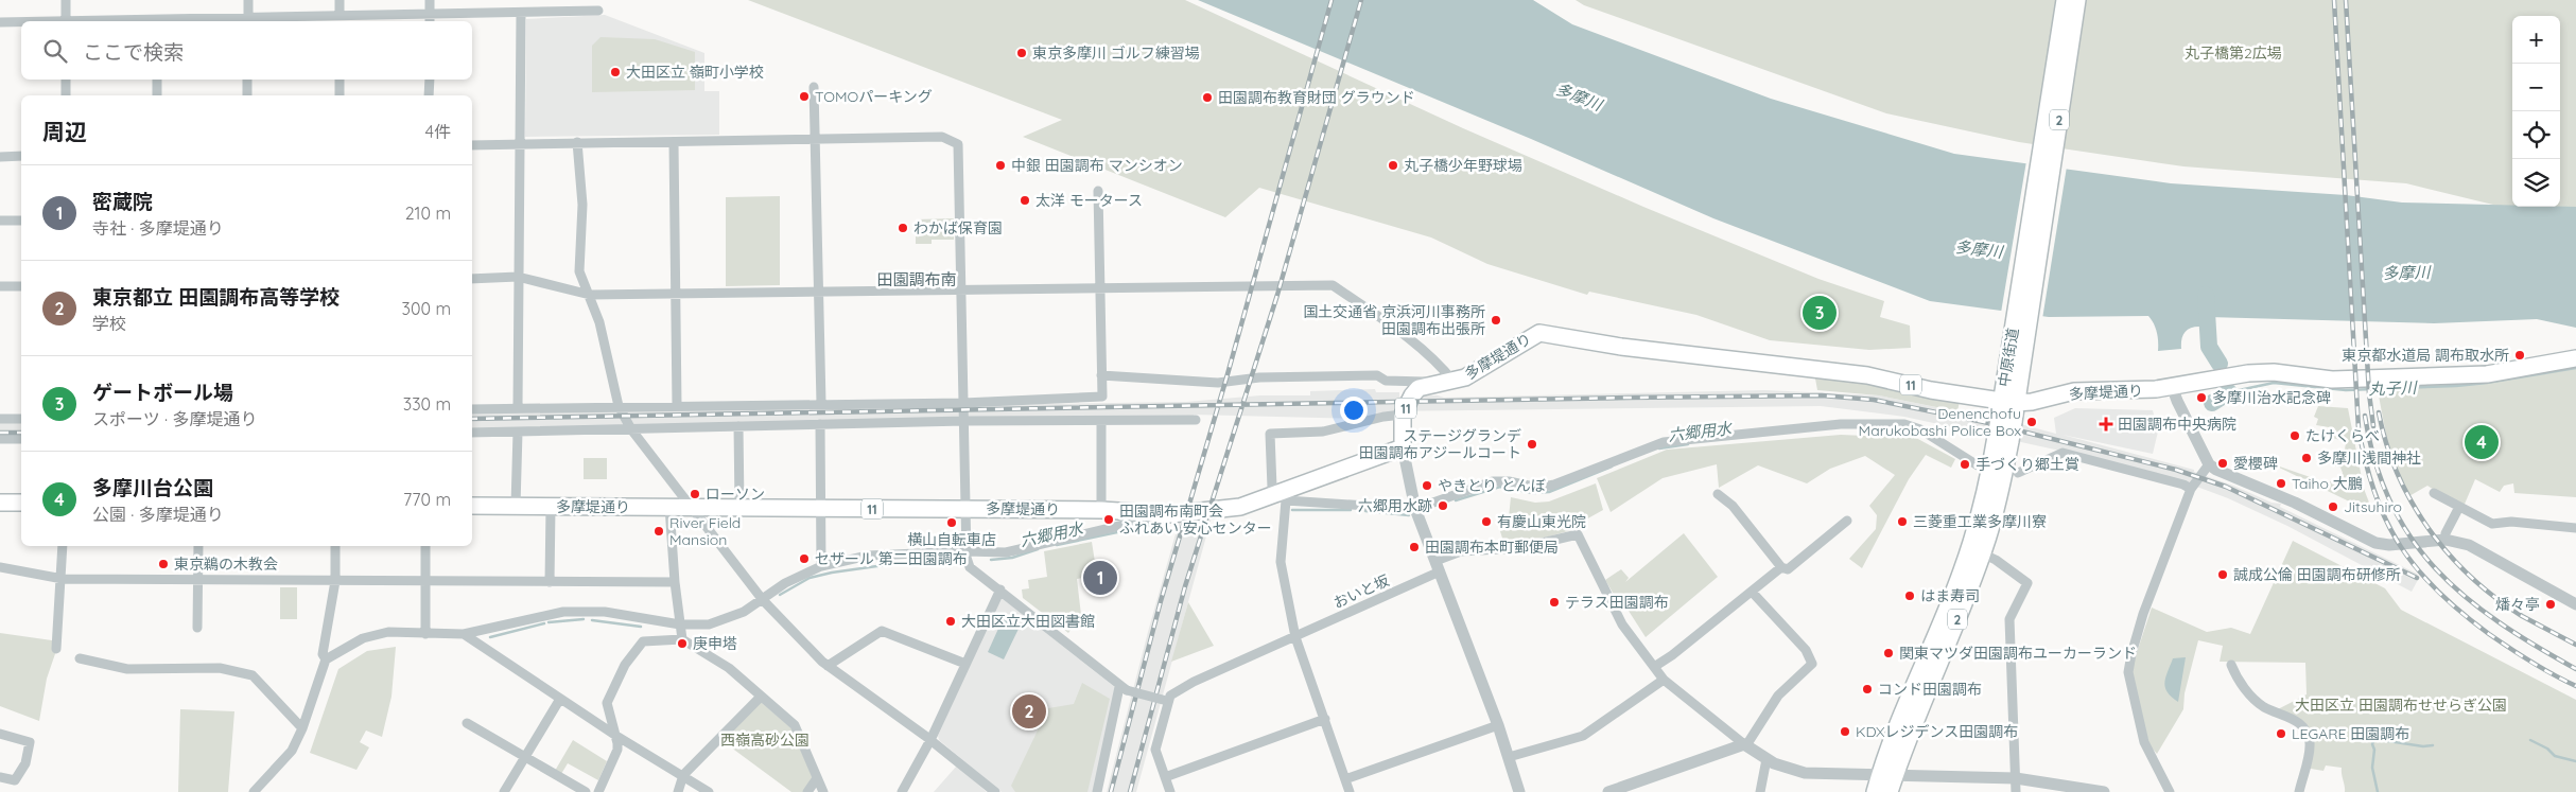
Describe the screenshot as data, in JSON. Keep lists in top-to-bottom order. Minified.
{"streets":{"main road":["2","多摩堤通り","中原街道","11"],"street":["おいと坂"]},"crossings":[["多摩堤通り","中原街道"]],"districts":["田園調布南"],"water":["多摩川","丸子川","六郷用水"],"parks":["丸子橋第2広場","大田区立 田園調布せせらぎ公園","西嶺高砂公園"],"places":{"other":["東京多摩川 ゴルフ練習場","大田区立 嶺町小学校","TOMOパーキング","田園調布教育財団 グラウンド","中銀 田園調布 マンシオン","丸子橋少年野球場","太洋 モータース","わかば保育園","国土交通省 京浜河川事務所 田園調布出張所","東京都水道局 調布取水所","多摩川治水記念碑","Denenchofu Marukobashi Police Box","たけくらべ","ステージグランデ 田園調布アジールコート","多摩川浅間神社","愛櫻碑","手づくり郷土賞","Taiho 大鵬","やきとり とんぼ","ローソン","六郷用水跡","Jitsuhiro","田園調布南町会 ふれあい 安心センター","有慶山東光院","三菱重工業多摩川寮","横山自転車店","River Field Mansion","田園調布本町郵便局","セザール 第二田園調布","東京鵜の木教会","誠成公倫 田園調布研修所","はま寿司","テラス田園調布","燔々亭","大田区立大田図書館","庚申塔","関東マツダ田園調布ユーカーランド","コンド田園調布","KDXレジデンス田園調布","LEGARE 田園調布"],"health":["田園調布中央病院"]},"page":{"map_buttons":["+","−"],"search":"ここで検索","heading":["周辺","4件"],"list":[{"mark":"1","name":"密蔵院","note":"寺社 · 多摩堤通り","value":"210 m"},{"mark":"2","name":"東京都立 田園調布高等学校","note":"学校","value":"300 m"},{"mark":"3","name":"ゲートボール場","note":"スポーツ · 多摩堤通り","value":"330 m"},{"mark":"4","name":"多摩川台公園","note":"公園 · 多摩堤通り","value":"770 m"}],"pins":["3","4","1","2"]}}
